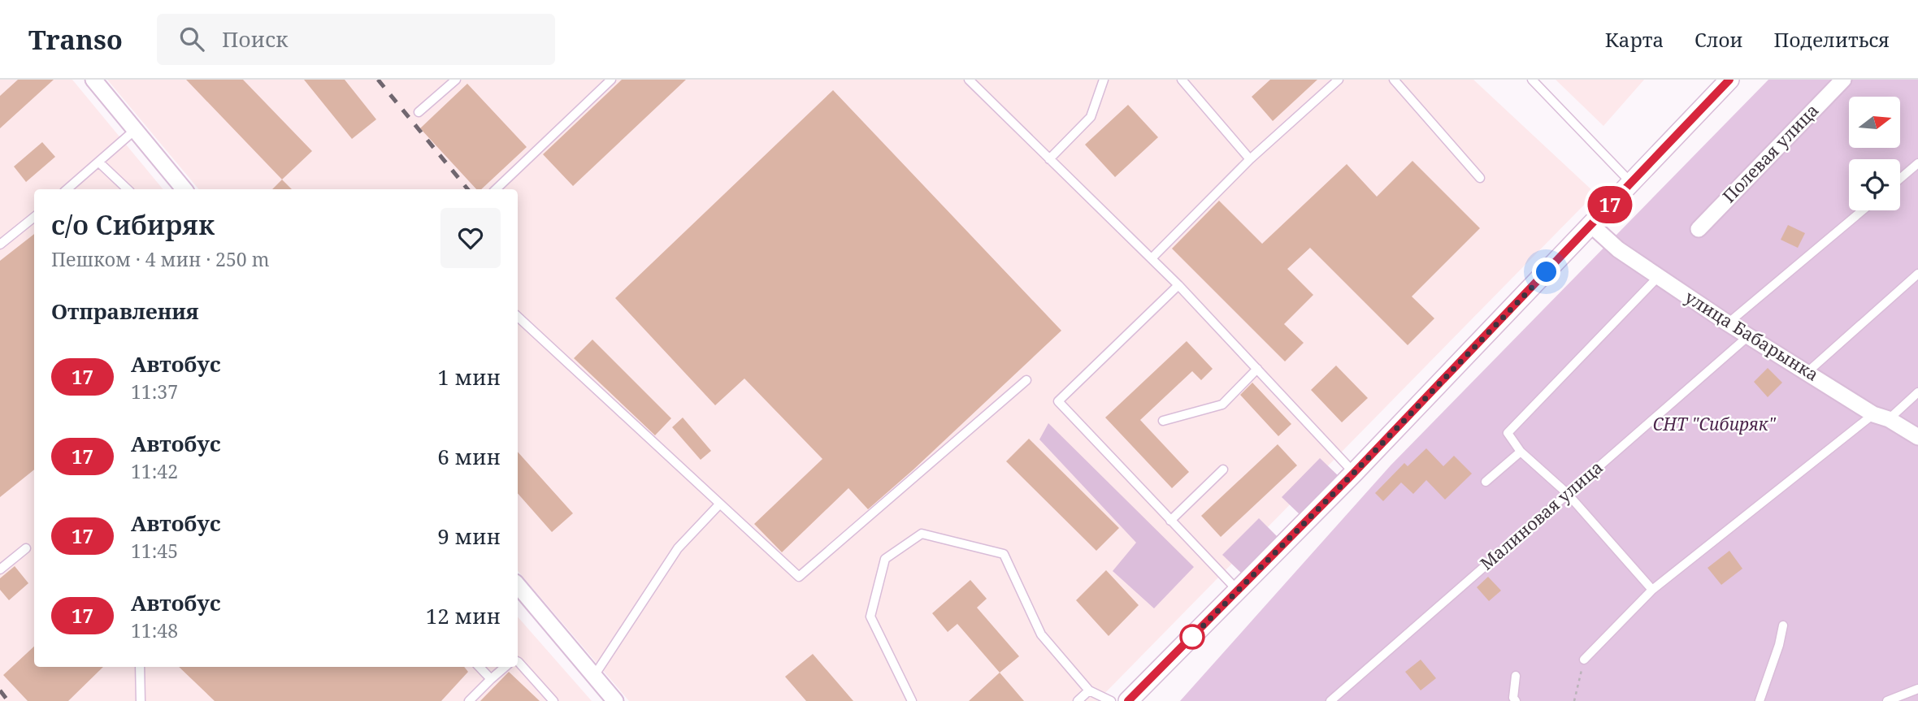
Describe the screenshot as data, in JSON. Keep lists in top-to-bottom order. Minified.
{"streets":{"street":["Полевая улица","улица Бабарынка"],"lane":["Малиновая улица"]},"crossings":[["улица Бабарынка","Малиновая улица"]],"parks":["СНТ \"Сибиряк\""],"lines":["bus line 17"],"north":"right","page":{"header":"Transo","search":"Поиск","nav":["Карта","Слои","Поделиться"],"on_map":"17","heading":[["с/о Сибиряк","Пешком · 4 мин · 250 m"],"Отправления"],"list":[{"mark":"17","name":"Автобус","note":"11:37","value":"1 мин"},{"mark":"17","name":"Автобус","note":"11:42","value":"6 мин"},{"mark":"17","name":"Автобус","note":"11:45","value":"9 мин"},{"mark":"17","name":"Автобус","note":"11:48","value":"12 мин"}]}}
